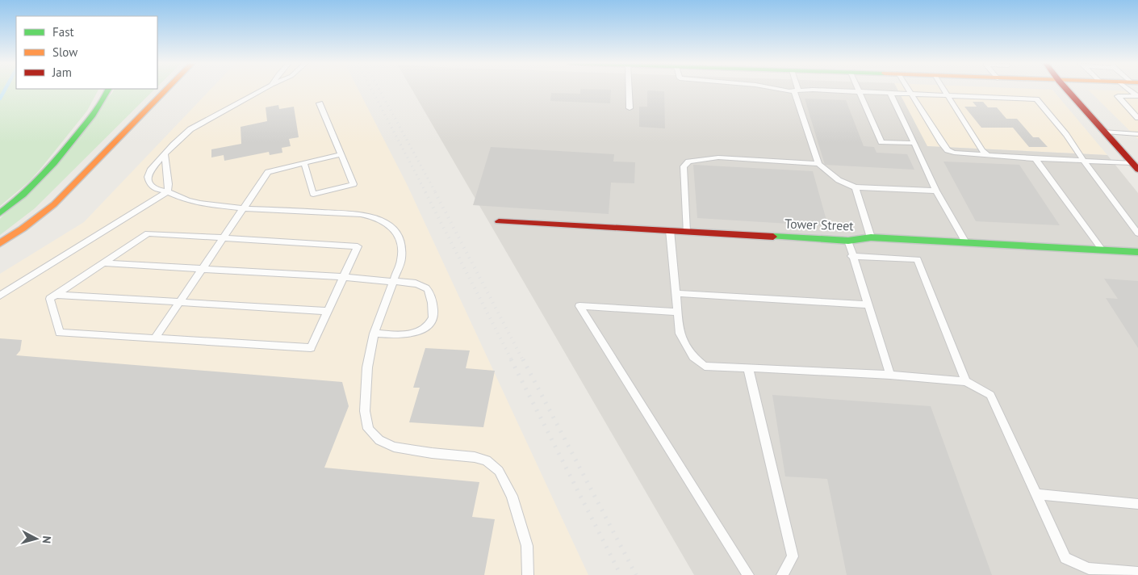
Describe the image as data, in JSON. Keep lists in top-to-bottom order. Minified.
{"streets":{"main road":["Tower Street"]},"legend":["Fast","Slow","Jam"],"north":"right"}
